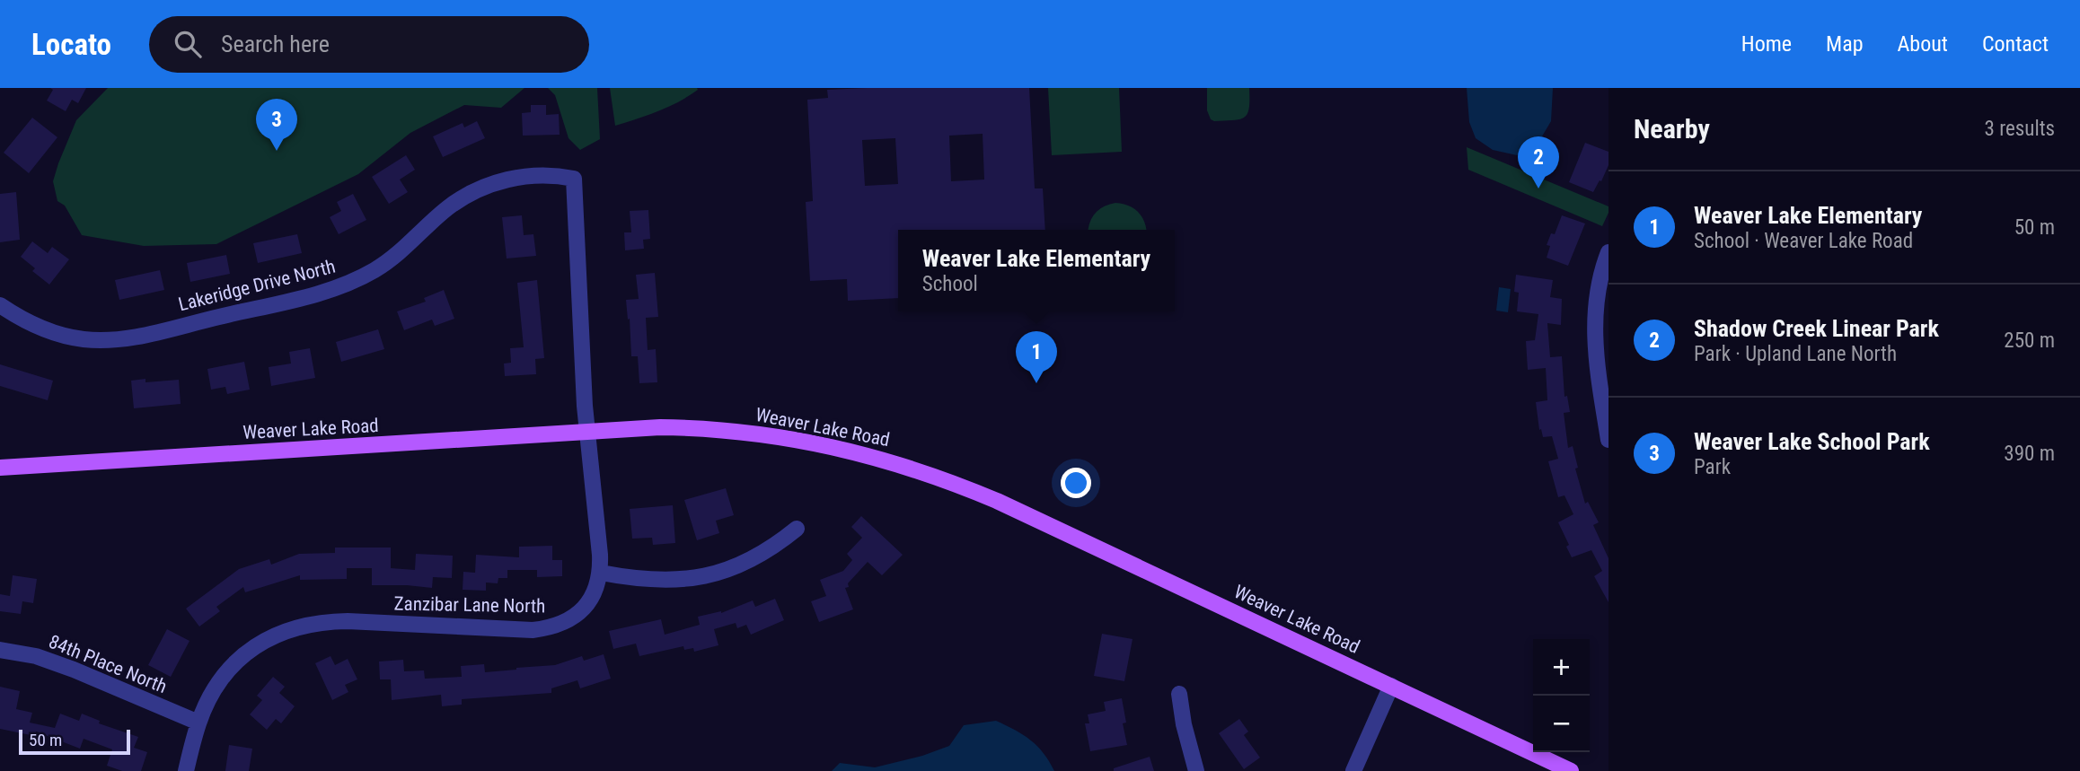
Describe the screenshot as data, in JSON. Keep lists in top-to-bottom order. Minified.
{"streets":{"main road":["Weaver Lake Road"],"street":["Lakeridge Drive North","Zanzibar Lane North","84th Place North"]},"crossings":[["Lakeridge Drive North","Zanzibar Lane North"],["Weaver Lake Road","Zanzibar Lane North"],["Zanzibar Lane North","84th Place North"]],"scale_bar":"50 m","page":{"header":"Locato","search":"Search here","nav":["Home","Map","About","Contact"],"heading":["Nearby","3 results"],"pins":["3","2","1"],"list":[{"mark":"1","name":"Weaver Lake Elementary","note":"School · Weaver Lake Road","value":"50 m"},{"mark":"2","name":"Shadow Creek Linear Park","note":"Park · Upland Lane North","value":"250 m"},{"mark":"3","name":"Weaver Lake School Park","note":"Park","value":"390 m"}],"popup":["Weaver Lake Elementary","School"],"map_buttons":["+","−"],"scale":"50 m"}}
